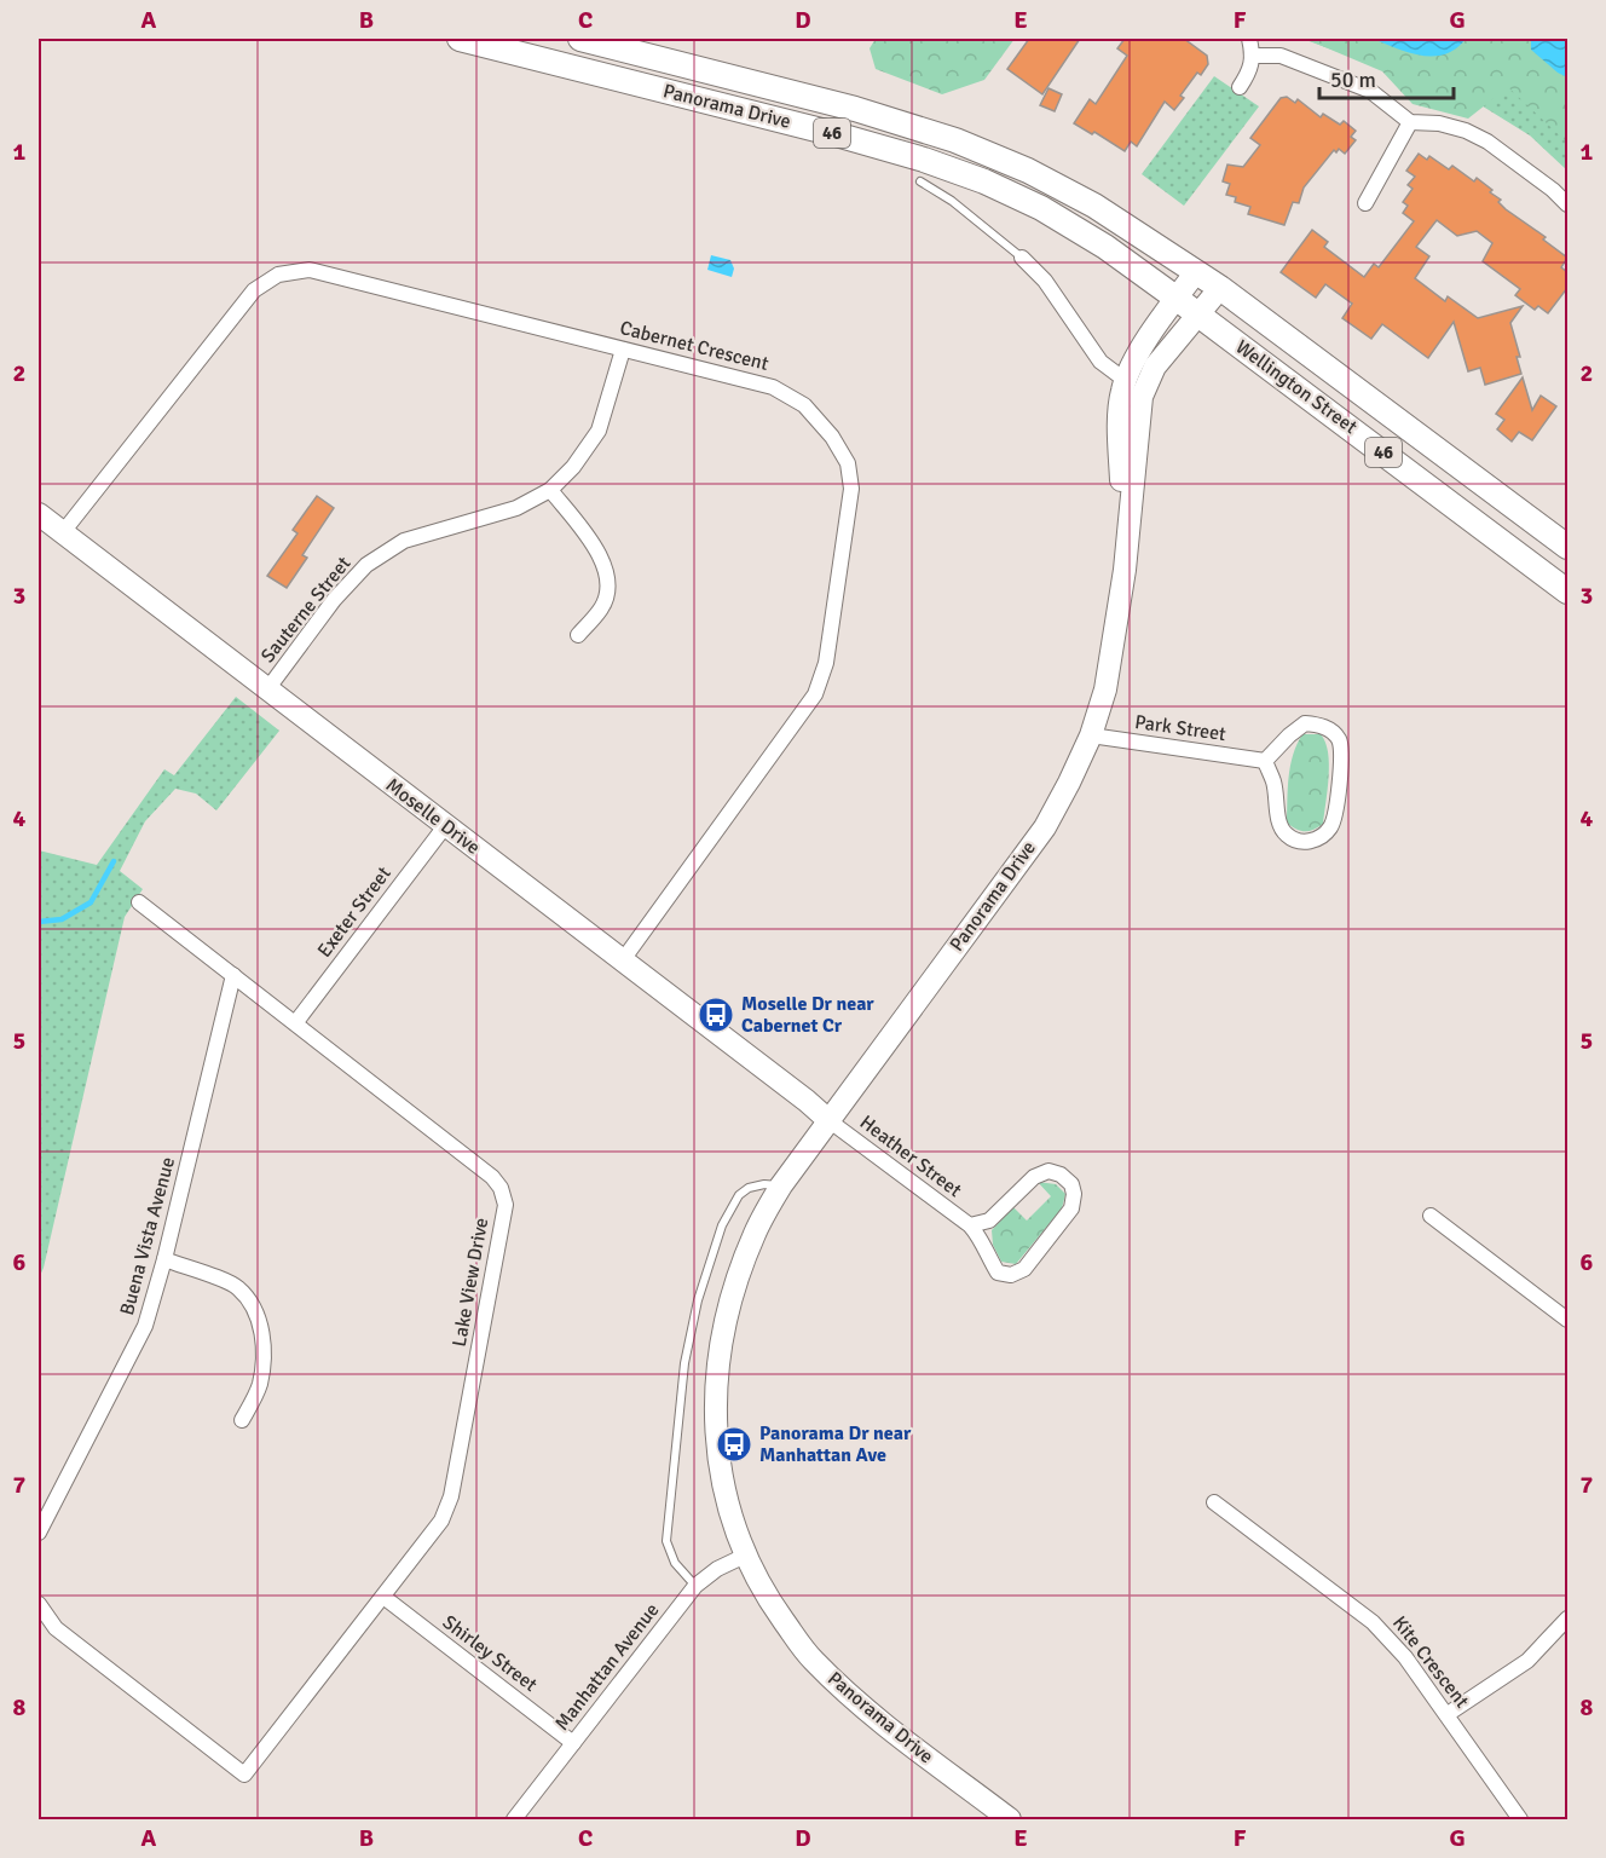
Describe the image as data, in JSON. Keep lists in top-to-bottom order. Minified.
{"streets":{"main road":["Panorama Drive","46","Wellington Street"],"street":["Cabernet Crescent","Sauterne Street","Park Street","Moselle Drive","Exeter Street","Heather Street","Buena Vista Avenue","Lake View Drive","Shirley Street","Kite Crescent","Manhattan Avenue"]},"crossings":[["Panorama Drive","Wellington Street"],["Panorama Drive","Park Street"],["Panorama Drive","Moselle Drive"],["Panorama Drive","Heather Street"],["Panorama Drive","Manhattan Avenue"],["Cabernet Crescent","Sauterne Street"],["Cabernet Crescent","Moselle Drive"],["Sauterne Street","Moselle Drive"],["Moselle Drive","Exeter Street"],["Moselle Drive","Heather Street"],["Exeter Street","Lake View Drive"],["Buena Vista Avenue","Lake View Drive"],["Lake View Drive","Shirley Street"],["Shirley Street","Manhattan Avenue"]],"places":{"bus stop":["Moselle Dr near Cabernet Cr","Panorama Dr near Manhattan Ave"]},"scale_bar":"50 m","grid":{"columns":["A","B","C","D","E","F","G"],"rows":["1","2","3","4","5","6","7","8"]}}
